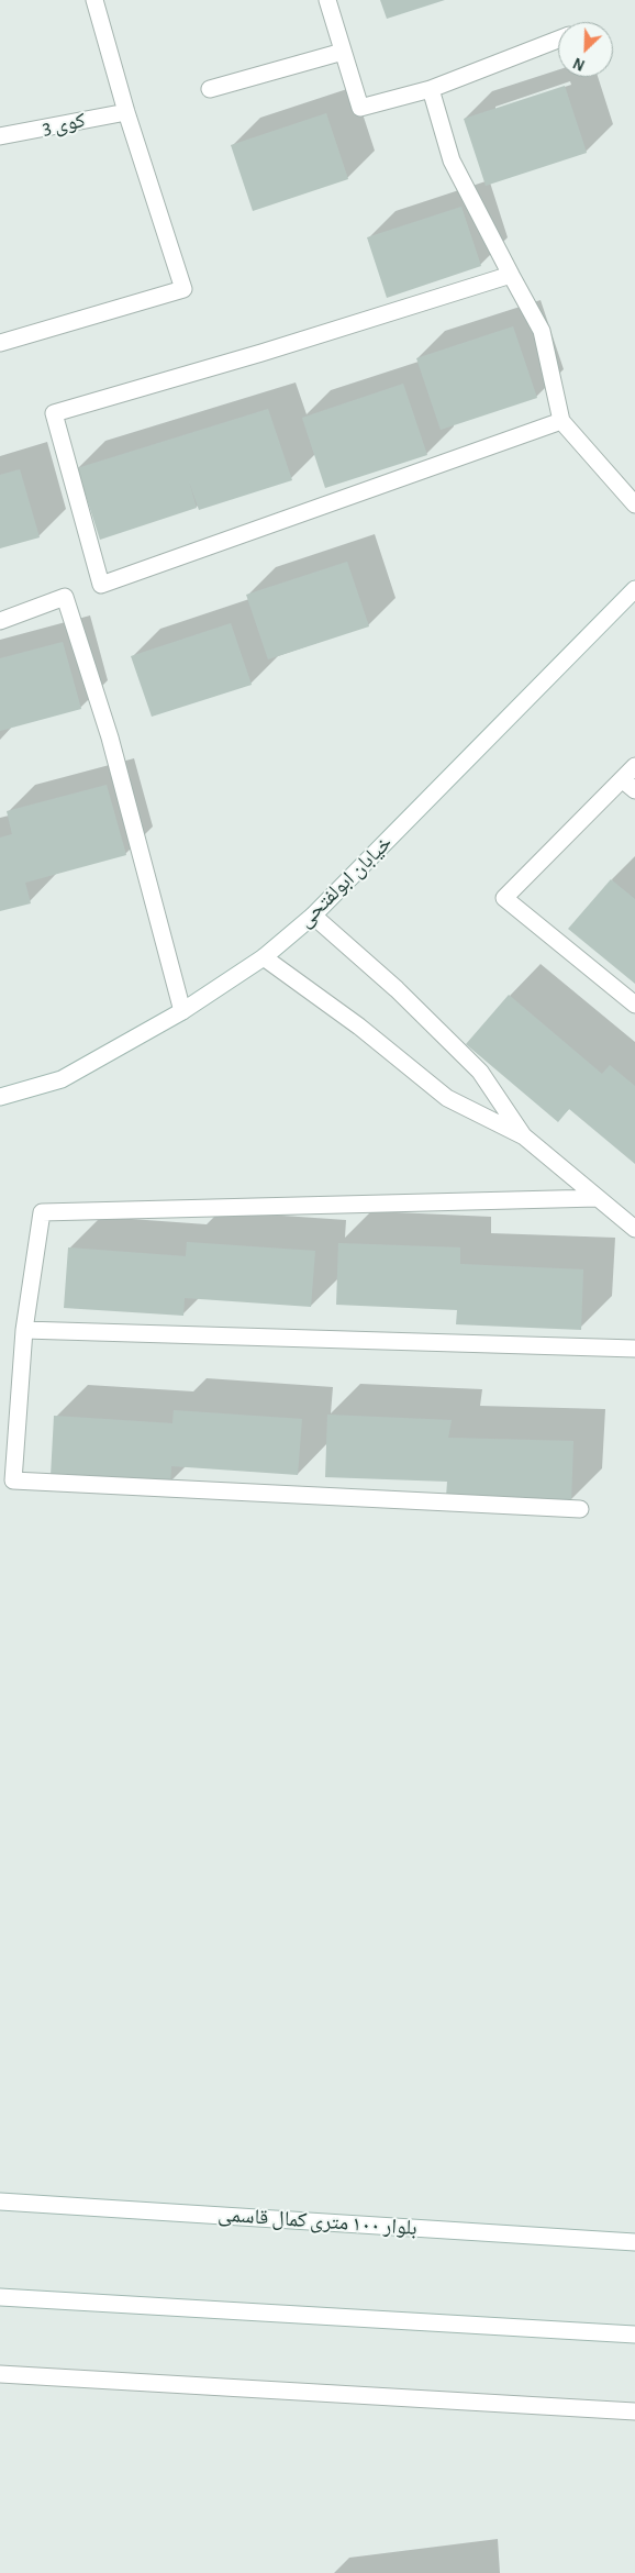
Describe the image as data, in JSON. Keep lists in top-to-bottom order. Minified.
{"streets":{"street":["کوی 3","خیابان ابولفتحی","بلوار ۱۰۰ متری کمال قاسمی"]},"north":"bottom left"}
